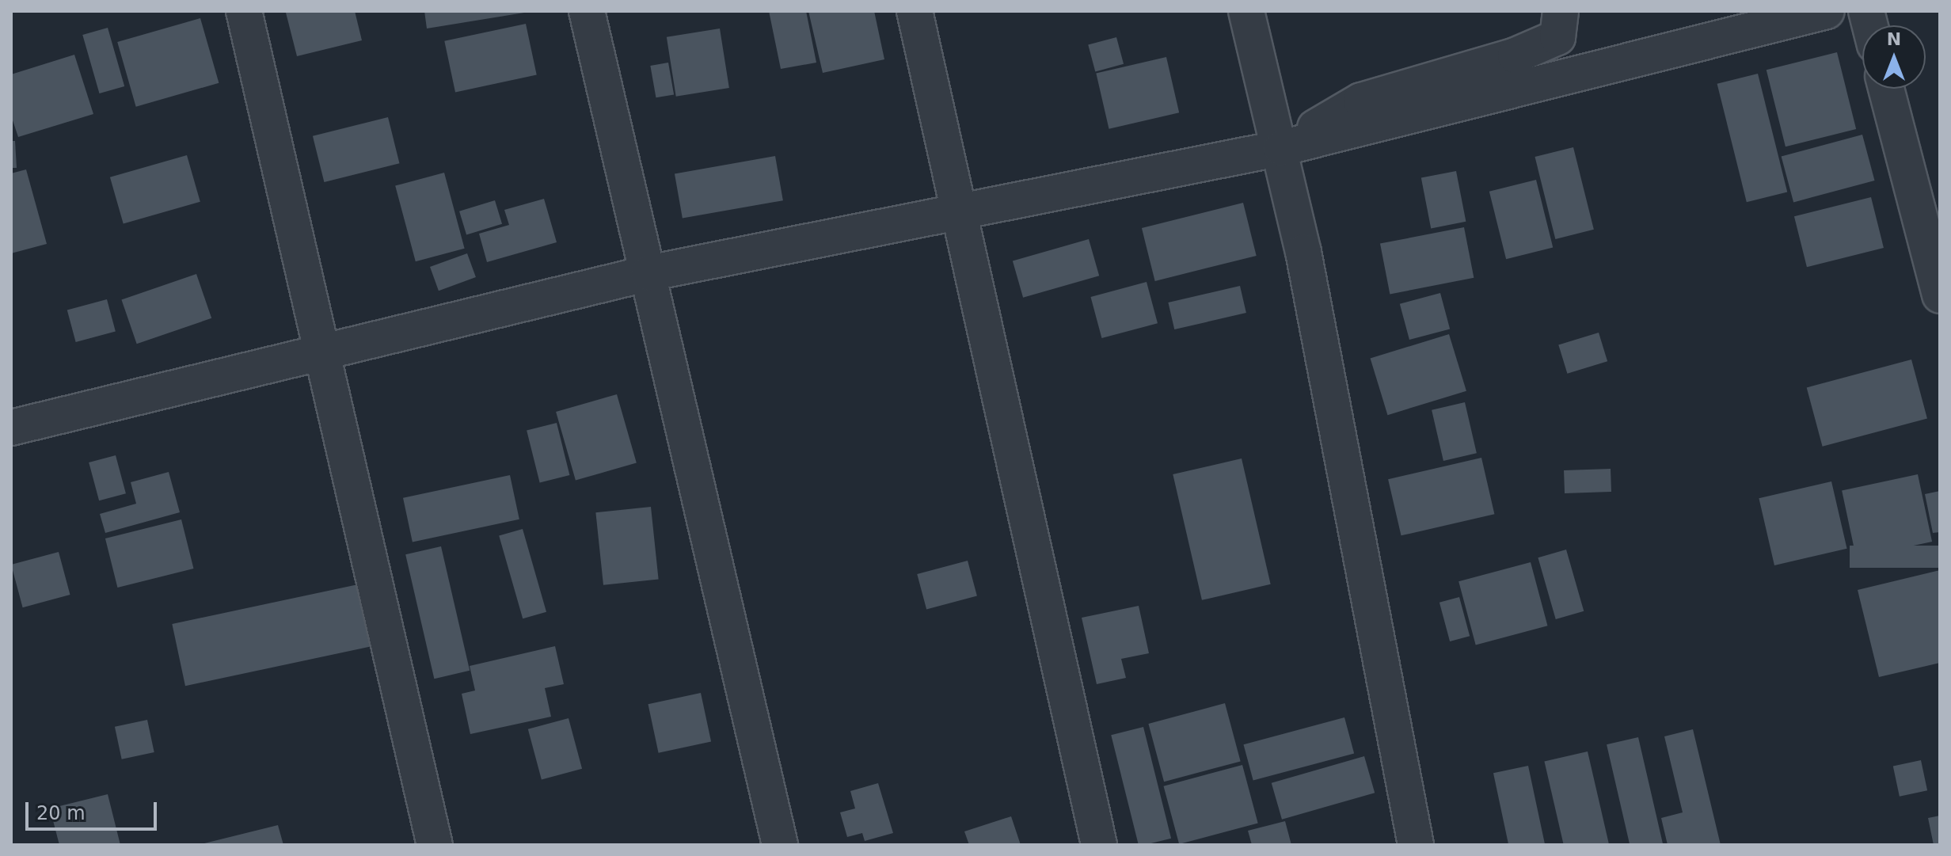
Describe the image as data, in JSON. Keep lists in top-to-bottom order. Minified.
{"scale_bar":"20 m","north":"top"}
